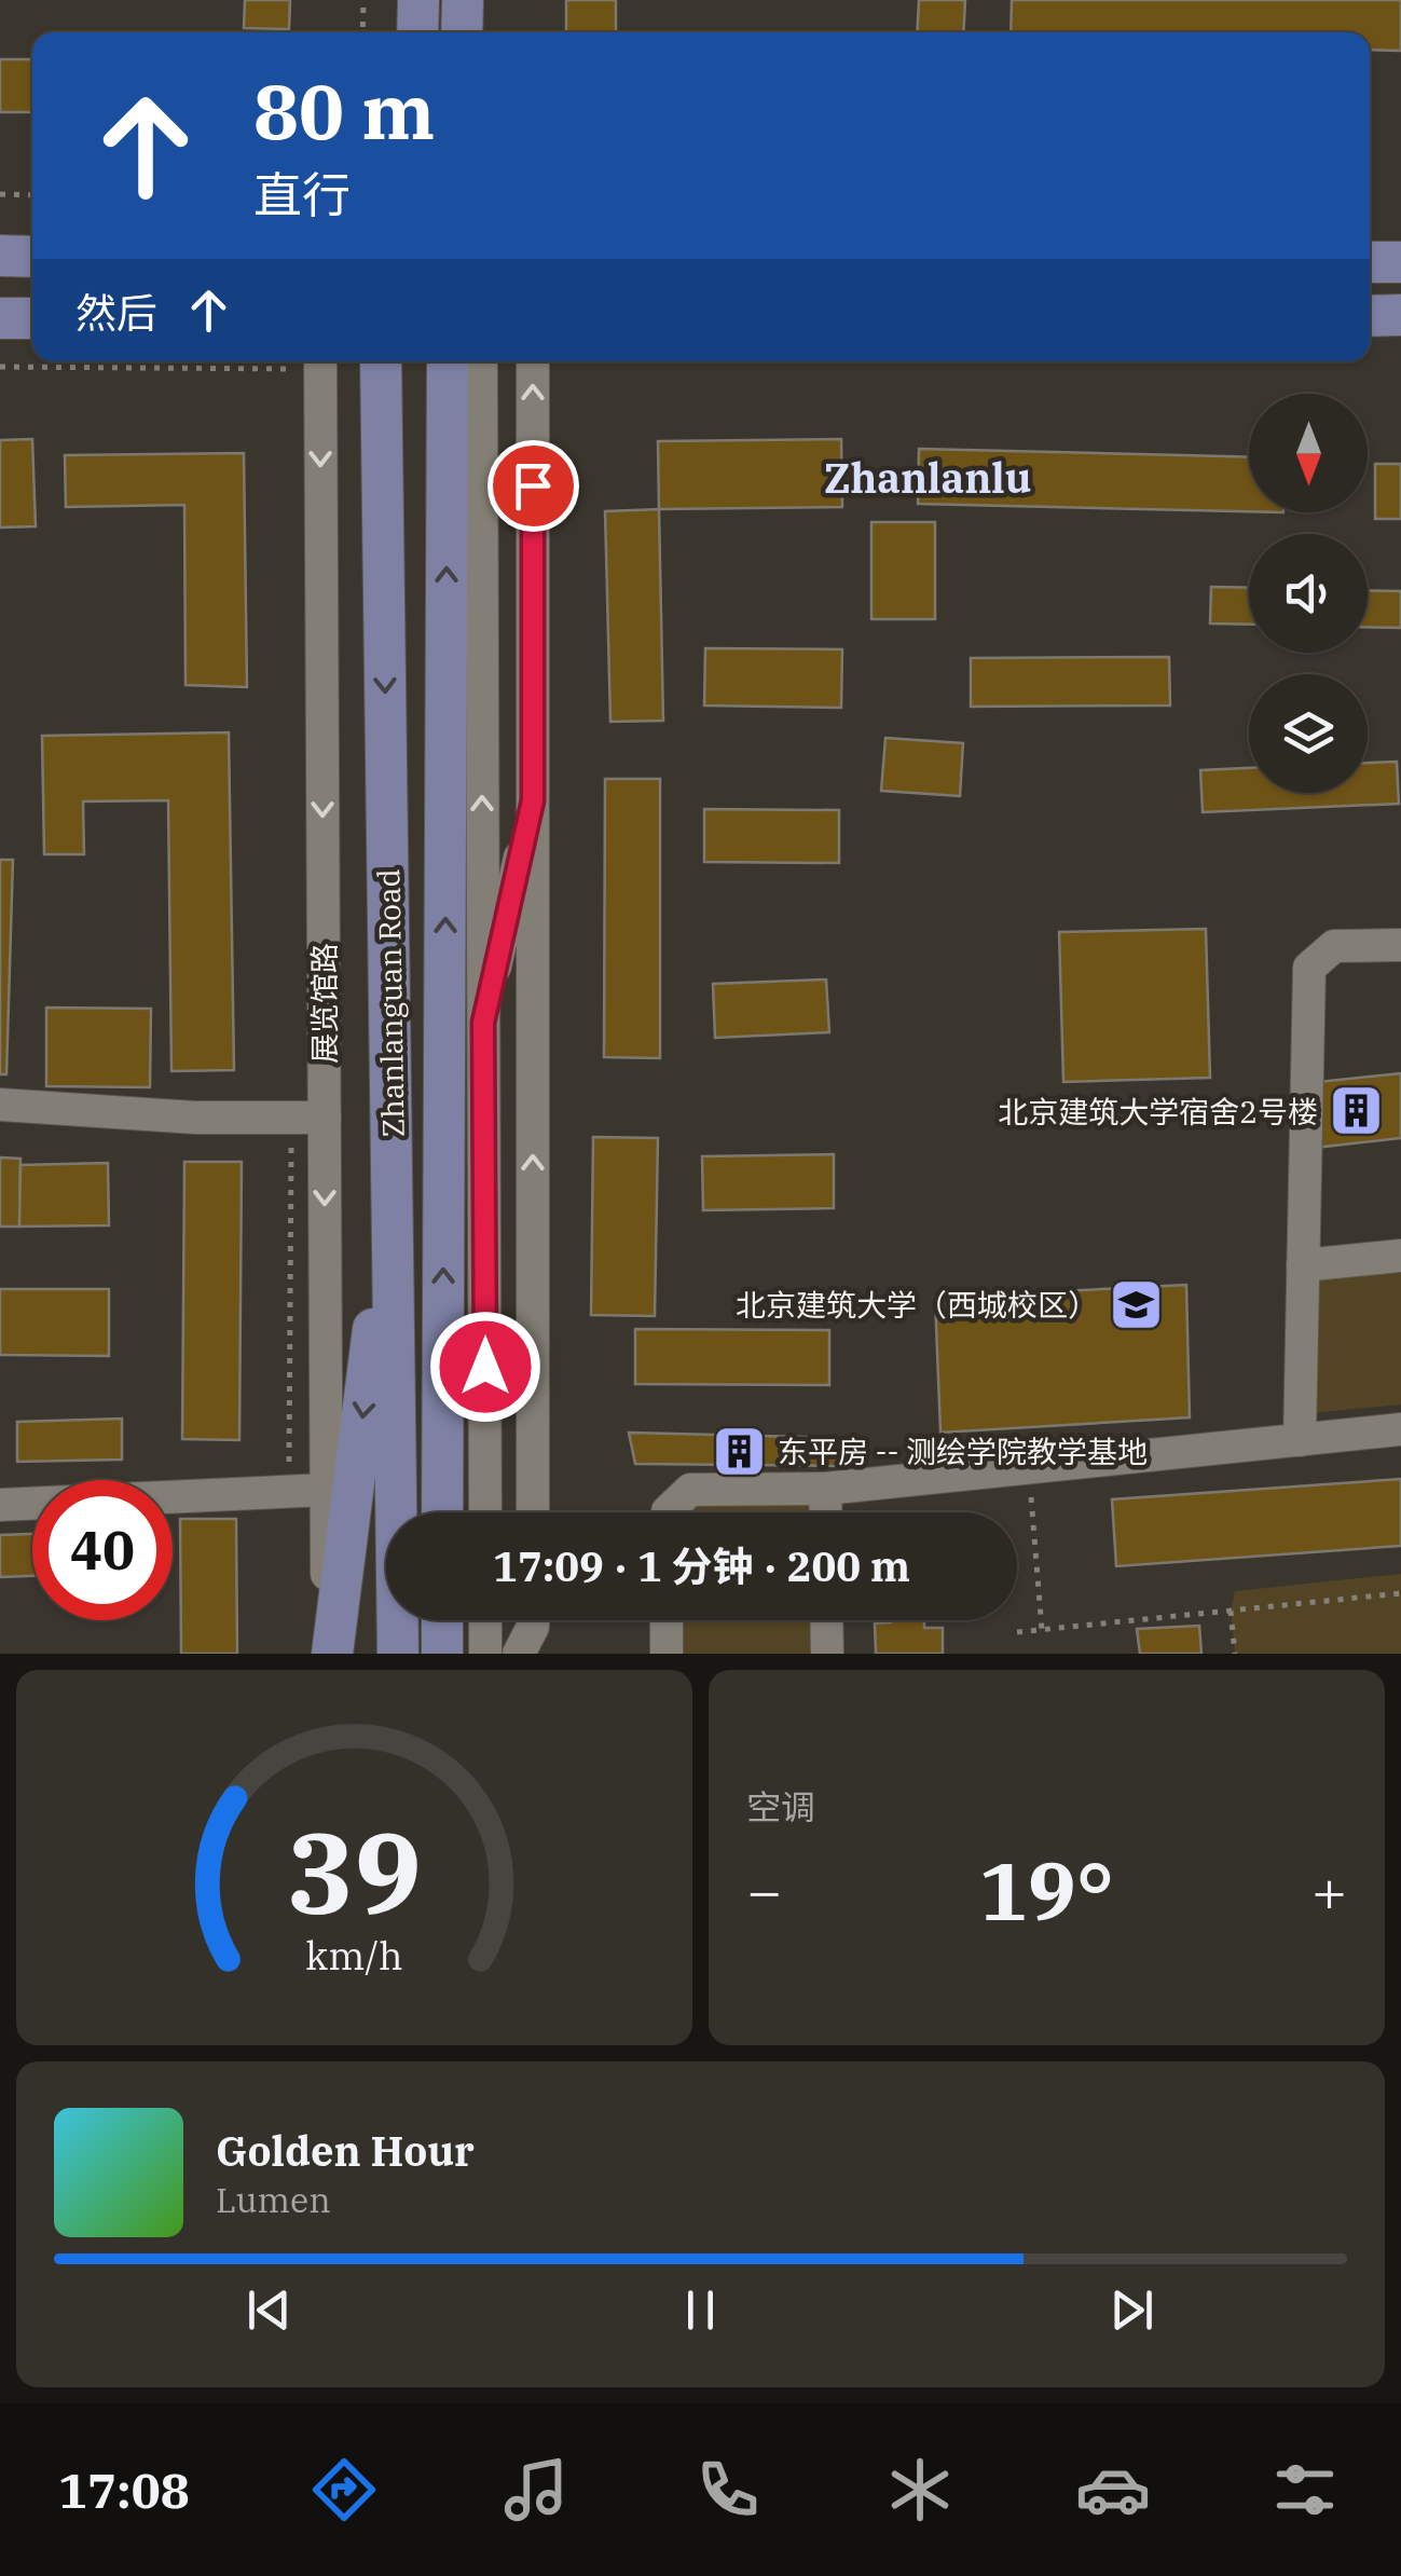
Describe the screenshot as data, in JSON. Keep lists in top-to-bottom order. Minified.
{"streets":{"main road":["Zhanlanguan Road"],"street":["展览馆路"]},"districts":["Zhanlanlu"],"places":{"building":["北京建筑大学宿舍2号楼","东平房 -- 测绘学院教学基地"],"school or university":["北京建筑大学（西城校区）"]},"north":"bottom","page":{"turn":["80 m","直行"],"then":"然后","limit":"40","trip":"17:09 · 1 分钟 · 200 m","tile":"空调","heat":["−","19°","+"],"song":["Golden Hour","Lumen"],"tabs":"17:08","gauge":["39","km/h"]}}
